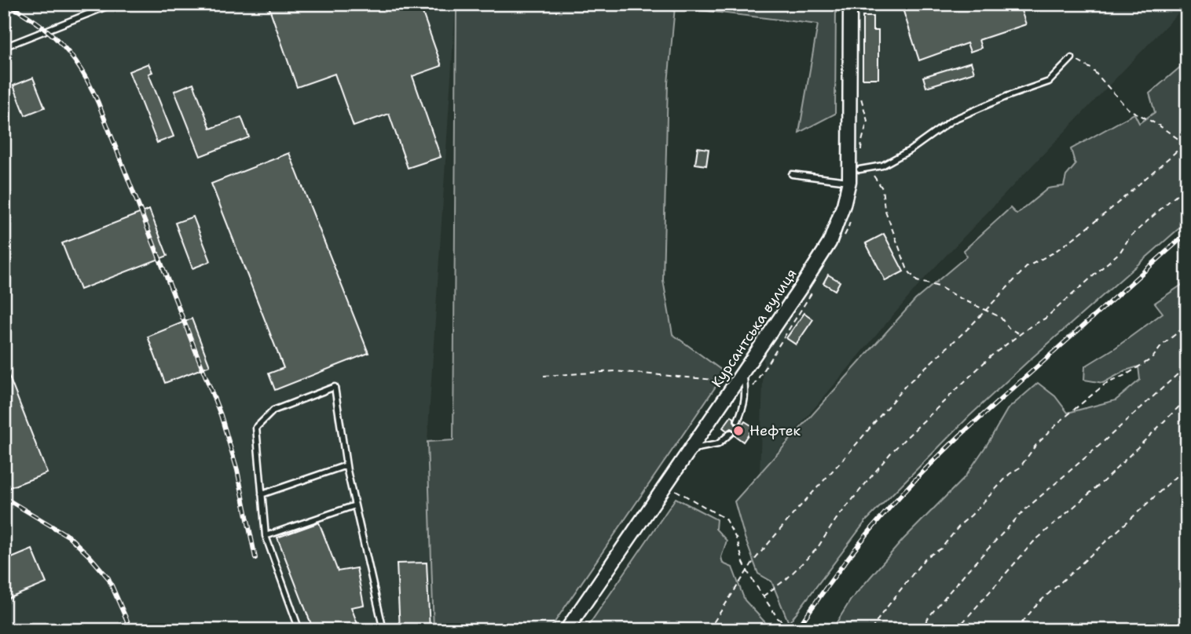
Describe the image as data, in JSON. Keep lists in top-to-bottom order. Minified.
{"streets":{"street":["Курсантська вулиця"]},"places":["Нефтек"]}
